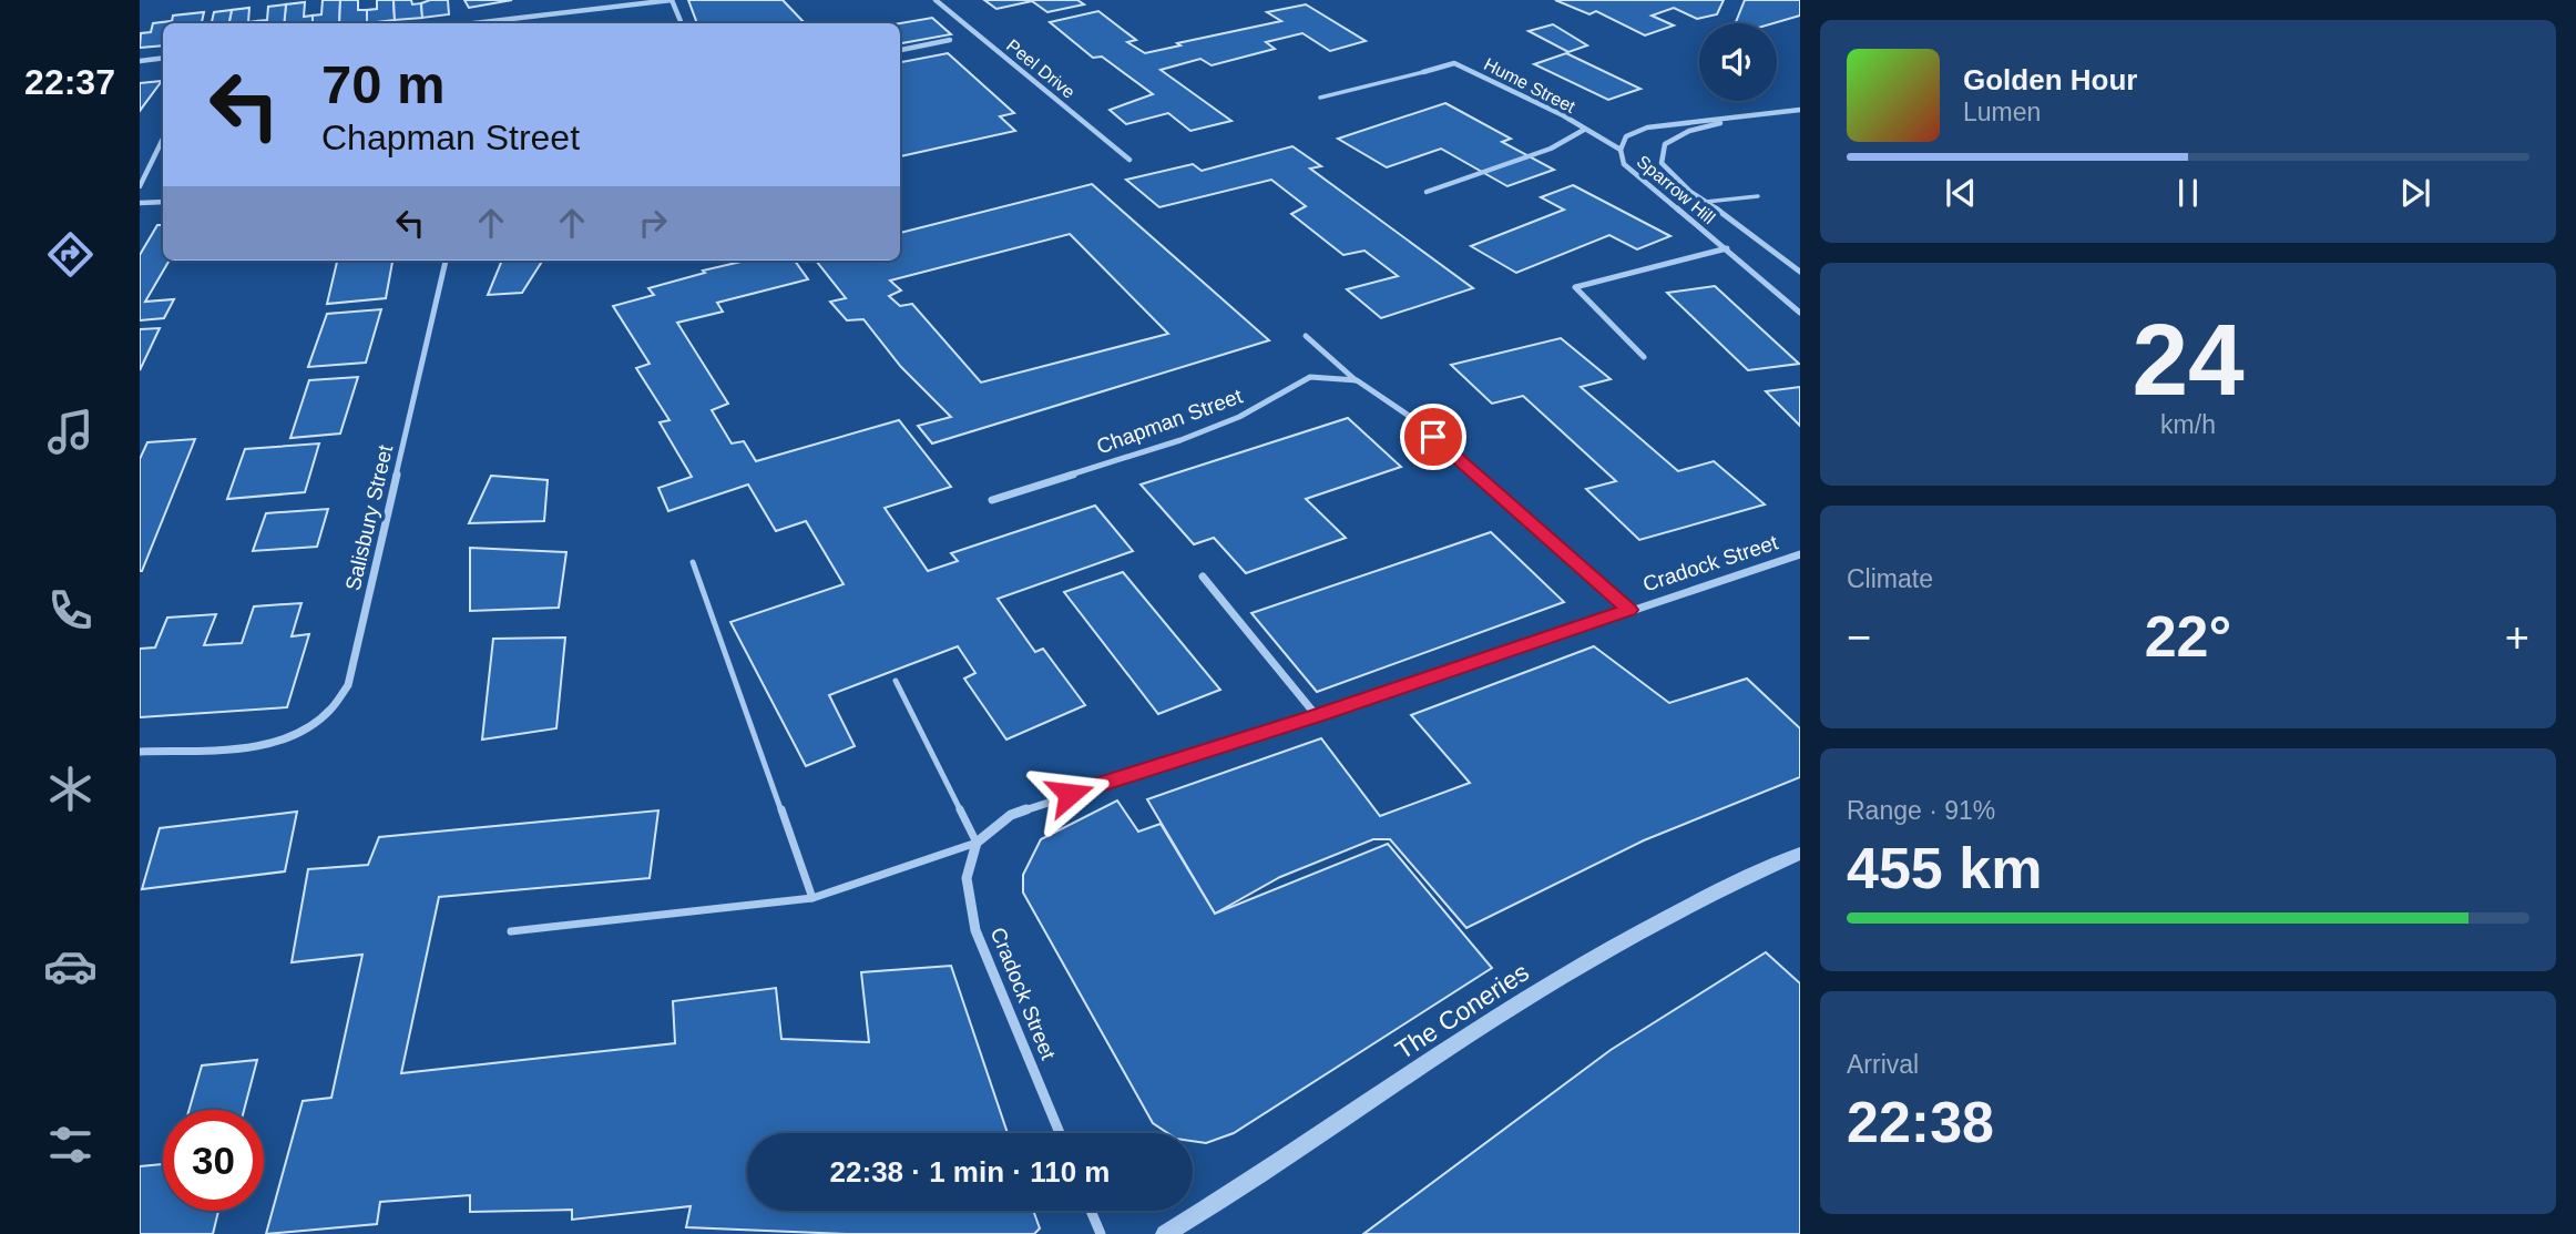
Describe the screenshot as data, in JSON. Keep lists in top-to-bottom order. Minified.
{"streets":{"street":["Peel Drive","Hume Street","Sparrow Hill","Chapman Street","Salisbury Street","Cradock Street","The Coneries"]},"crossings":[["Hume Street","Sparrow Hill"],["Chapman Street","Cradock Street"]],"page":{"tabs":"22:37","turn":["70 m","Chapman Street"],"song":["Golden Hour","Lumen"],"tile":[["24","km/h"],"Climate",["Range · 91%","455 km"],["Arrival","22:38"]],"heat":["−","22°","+"],"limit":"30","trip":"22:38 · 1 min · 110 m"}}
